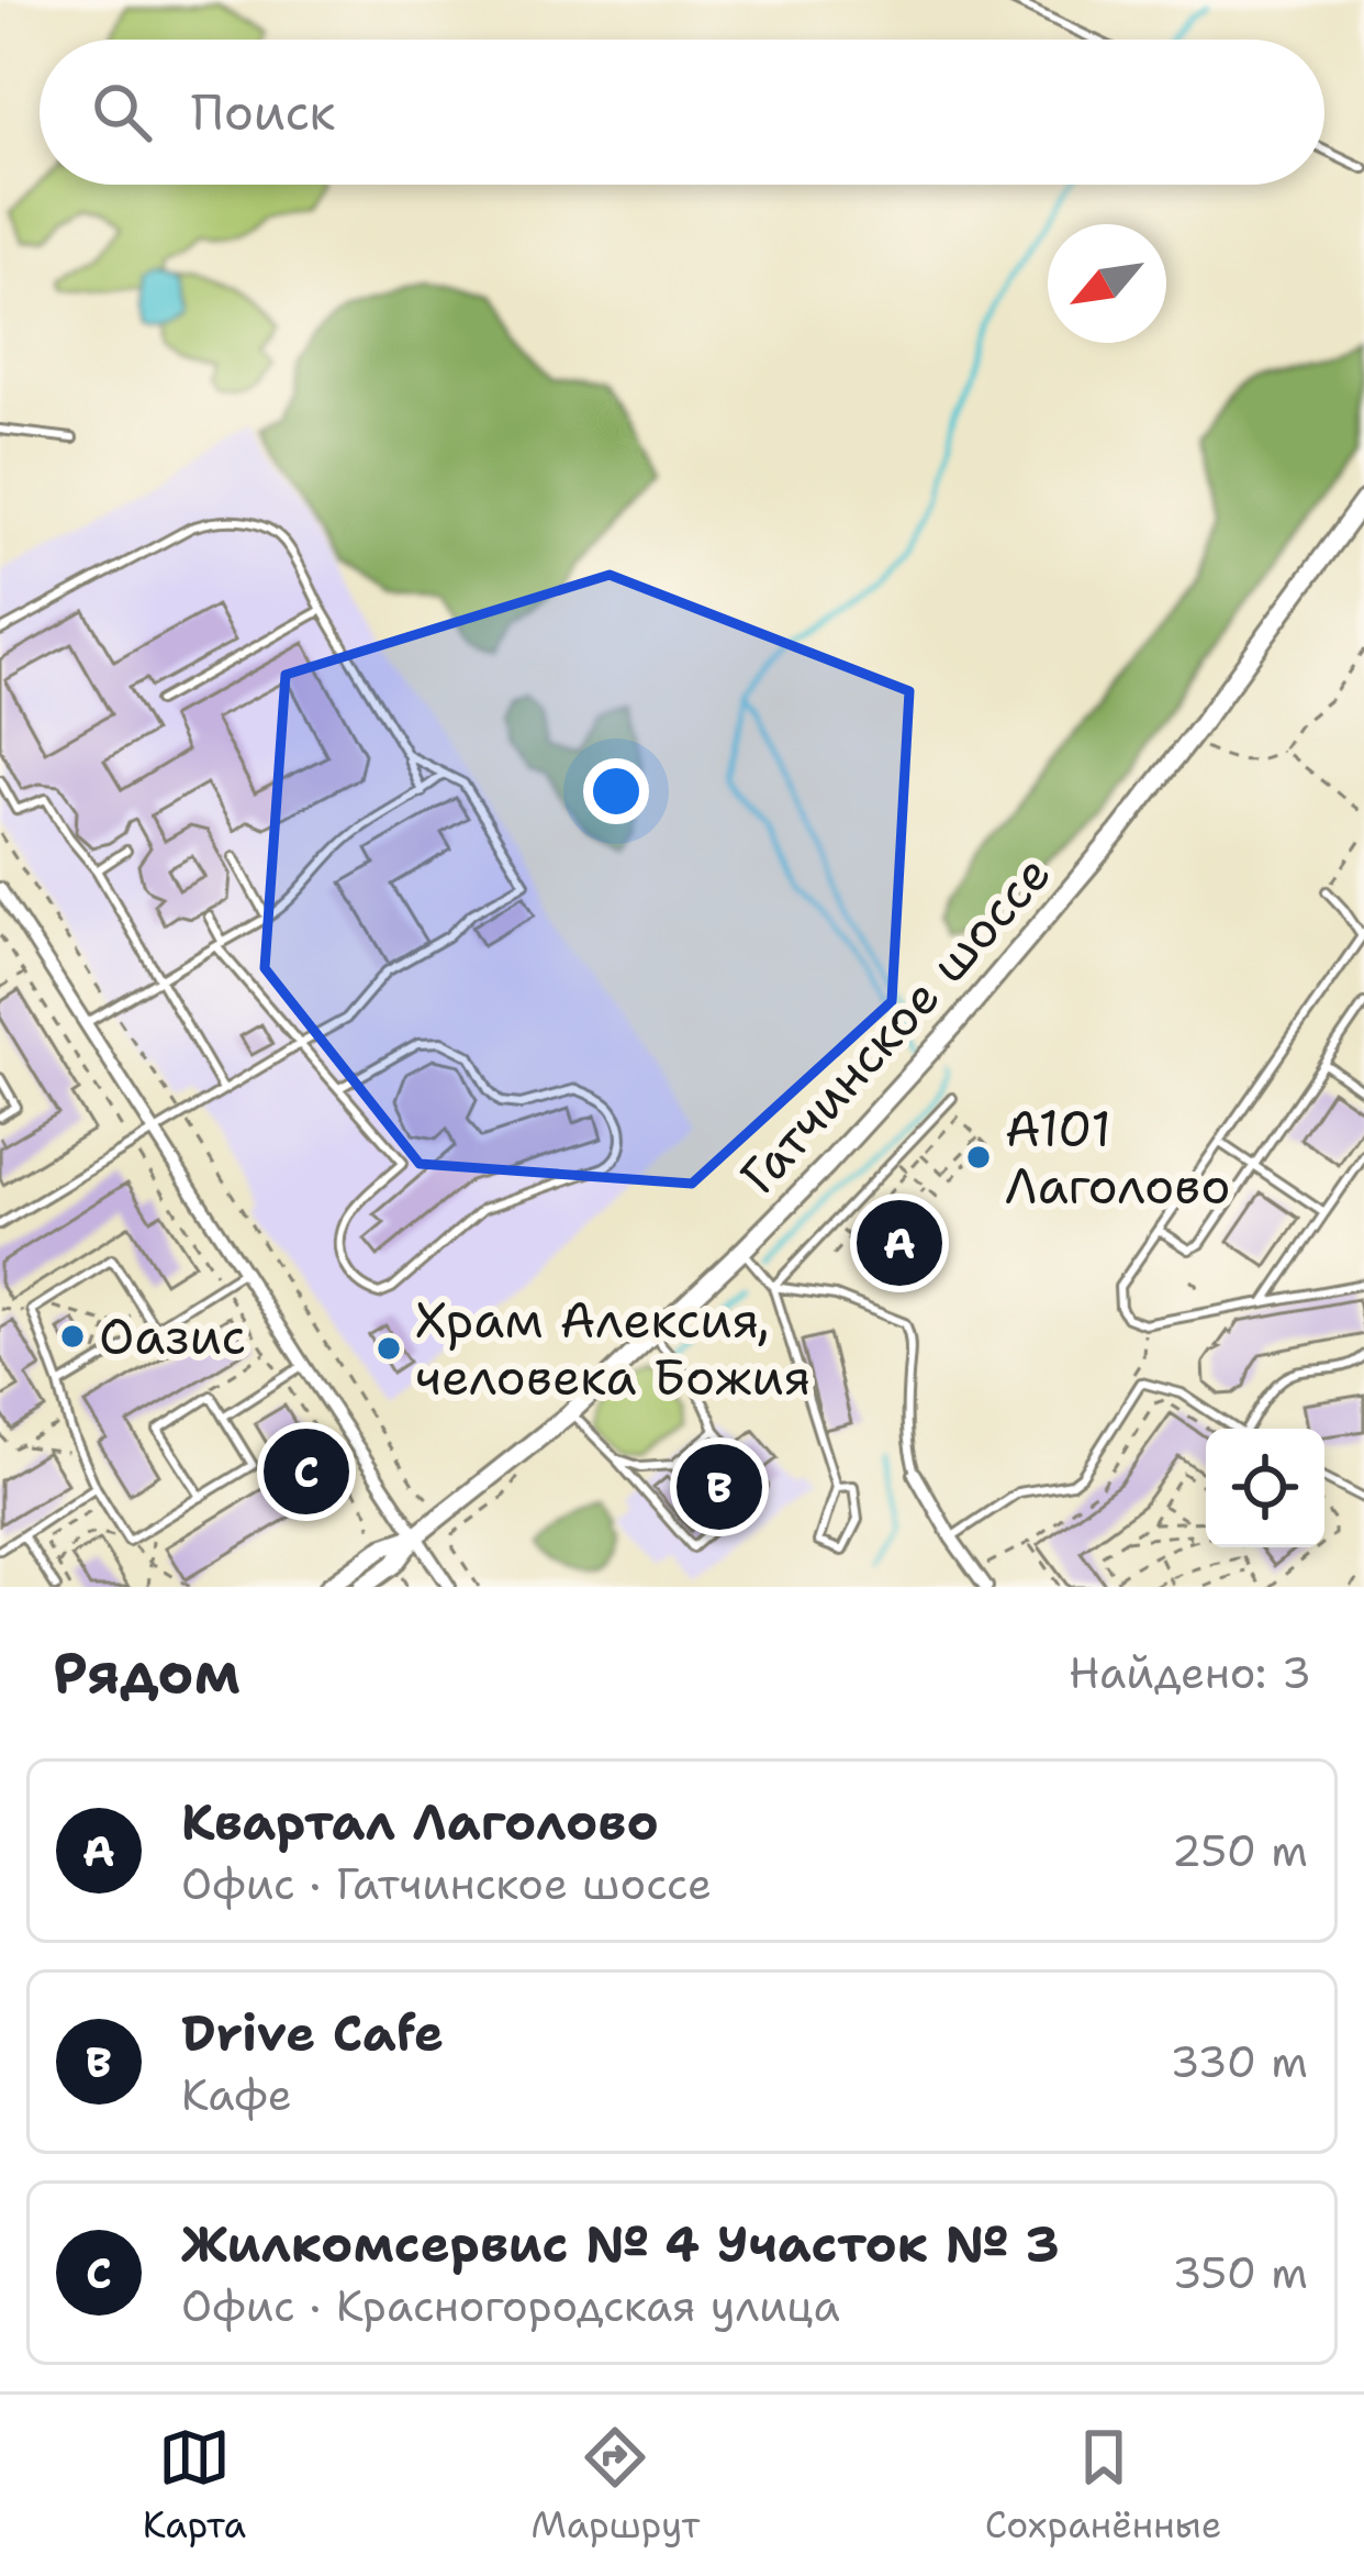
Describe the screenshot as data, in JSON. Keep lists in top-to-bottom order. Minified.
{"streets":{"main road":["Гатчинское шоссе"]},"places":["А101 Лаголово","Оазис","Храм Алексия, человека Божия"],"north":"bottom left","page":{"search":"Поиск","pins":["A","C","B"],"heading":["Рядом","Найдено: 3"],"list":[{"mark":"A","name":"Квартал Лаголово","note":"Офис · Гатчинское шоссе","value":"250 m"},{"mark":"B","name":"Drive Cafe","note":"Кафе","value":"330 m"},{"mark":"C","name":"Жилкомсервис № 4 Участок № 3","note":"Офис · Красногородская улица","value":"350 m"}],"nav":["Карта","Маршрут","Сохранённые"]}}
